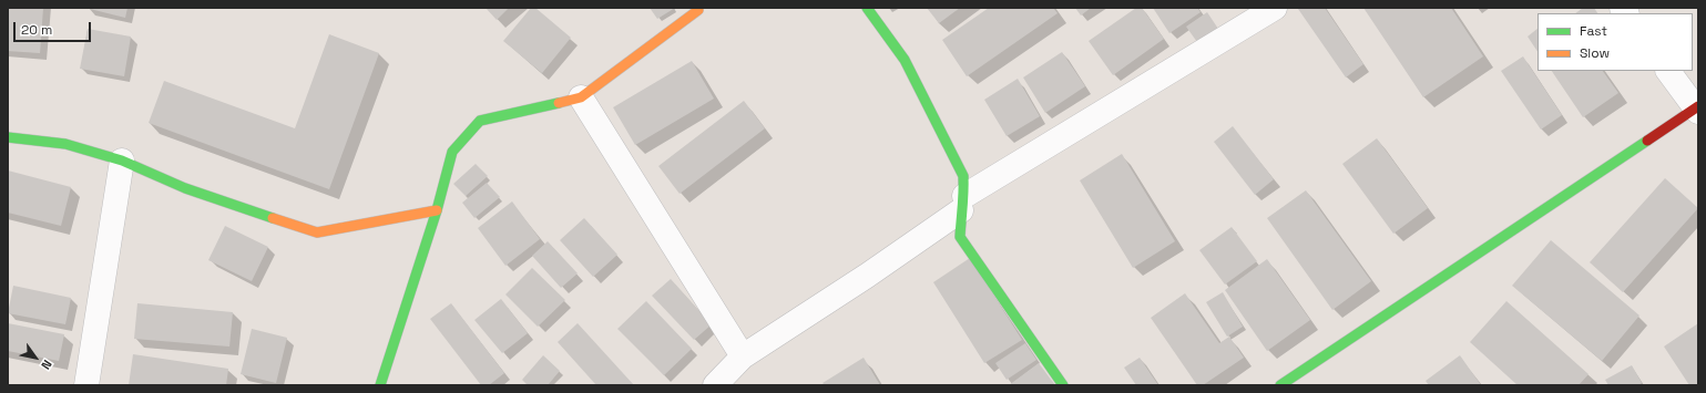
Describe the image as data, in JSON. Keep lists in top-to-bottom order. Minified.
{"legend":["Fast","Slow"],"scale_bar":"20 m","north":"bottom right"}
